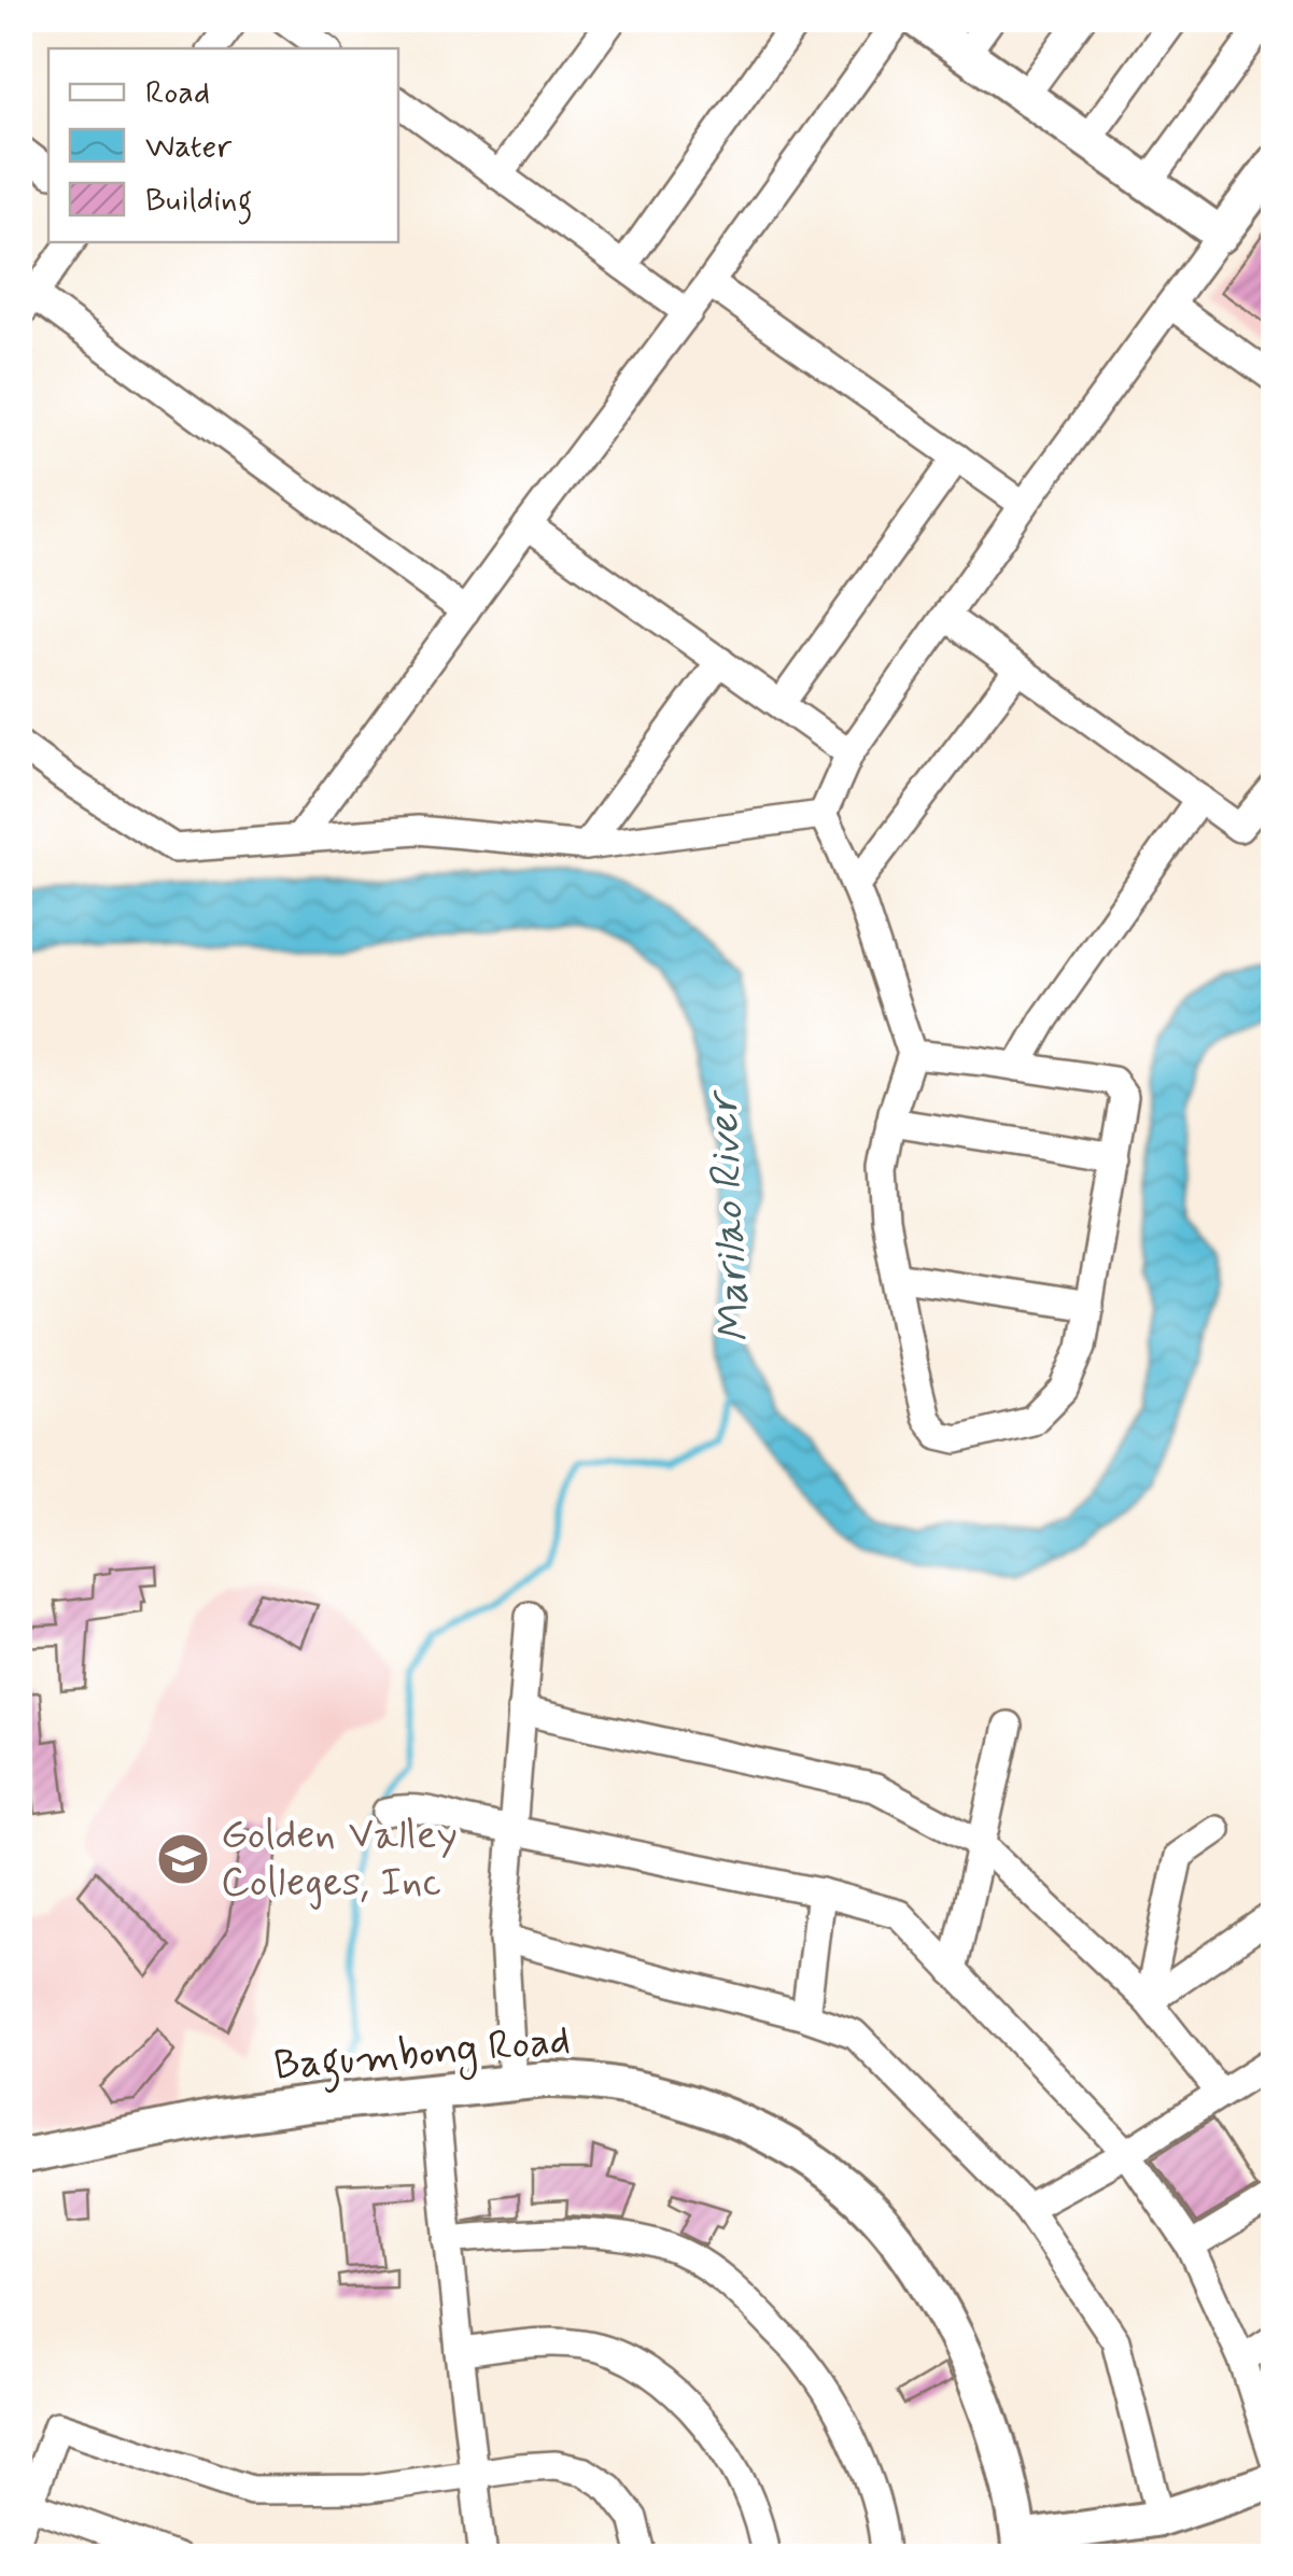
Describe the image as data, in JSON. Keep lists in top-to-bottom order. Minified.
{"streets":{"street":["Bagumbong Road"]},"water":["Marilao River"],"places":{"school or university":["Golden Valley Colleges, Inc"]},"legend":["Road","Water","Building"]}
